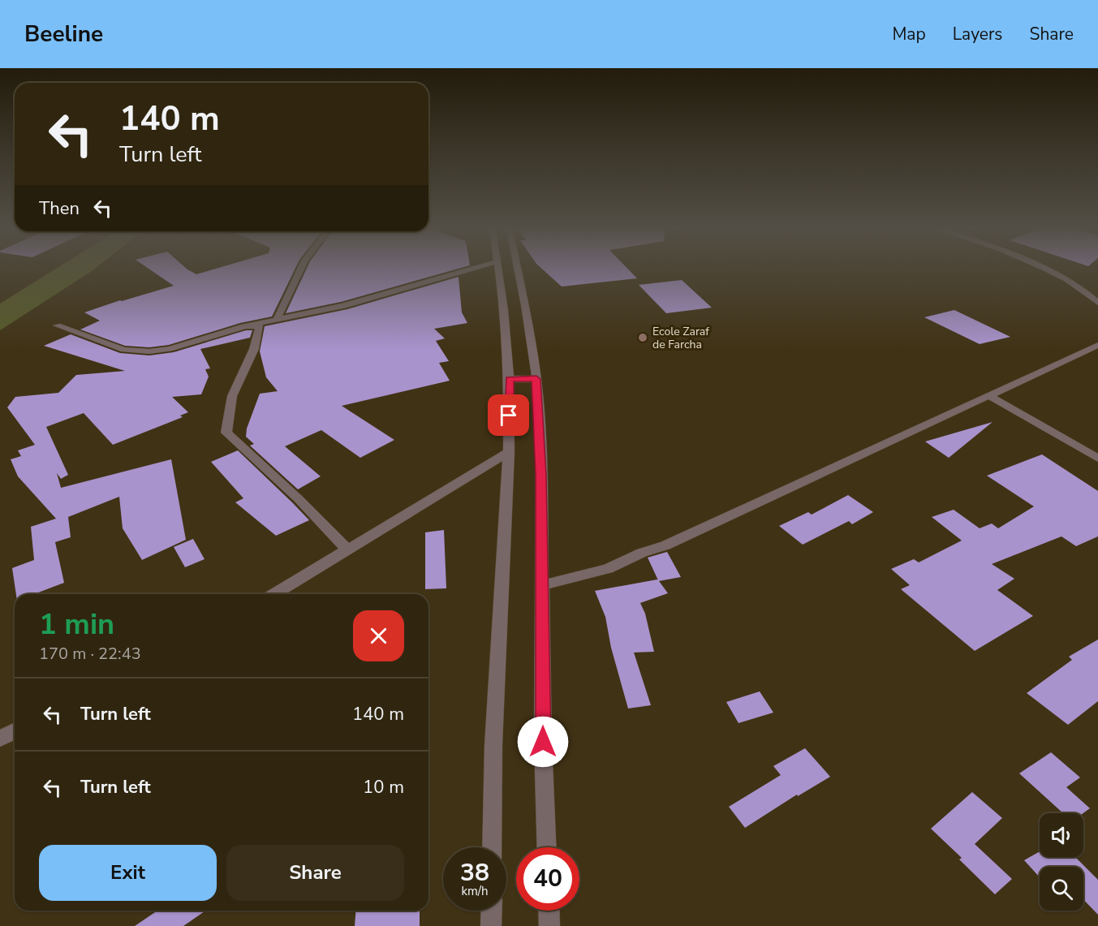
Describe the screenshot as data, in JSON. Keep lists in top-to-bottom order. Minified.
{"places":["Ecole Zaraf de Farcha"],"page":{"header":"Beeline","nav":["Map","Layers","Share"],"turn":["140 m","Turn left"],"then":"Then","heading":["1 min","170 m · 22:43"],"list":[{"name":"Turn left","value":"140 m"},{"name":"Turn left","value":"10 m"}],"buttons":["Exit","Share"],"speed":"38 km/h","limit":"40"}}
